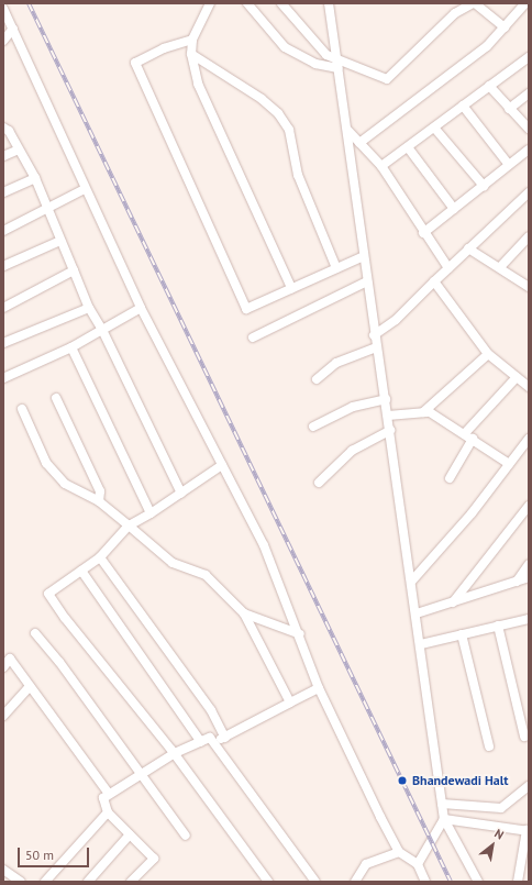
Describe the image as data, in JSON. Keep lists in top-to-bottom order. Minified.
{"places":["Bhandewadi Halt"],"scale_bar":"50 m","north":"top right"}
